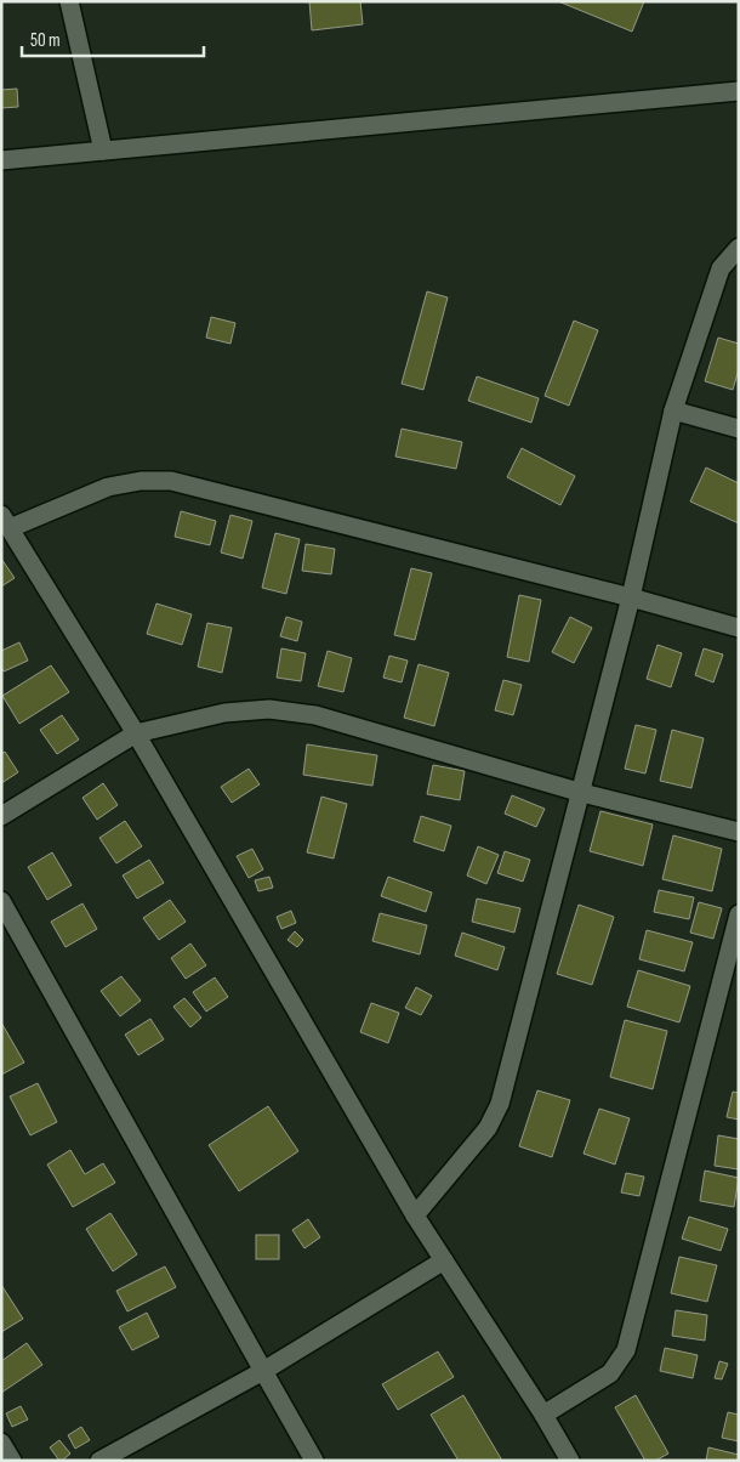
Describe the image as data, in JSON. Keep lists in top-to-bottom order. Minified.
{"scale_bar":"50 m"}
